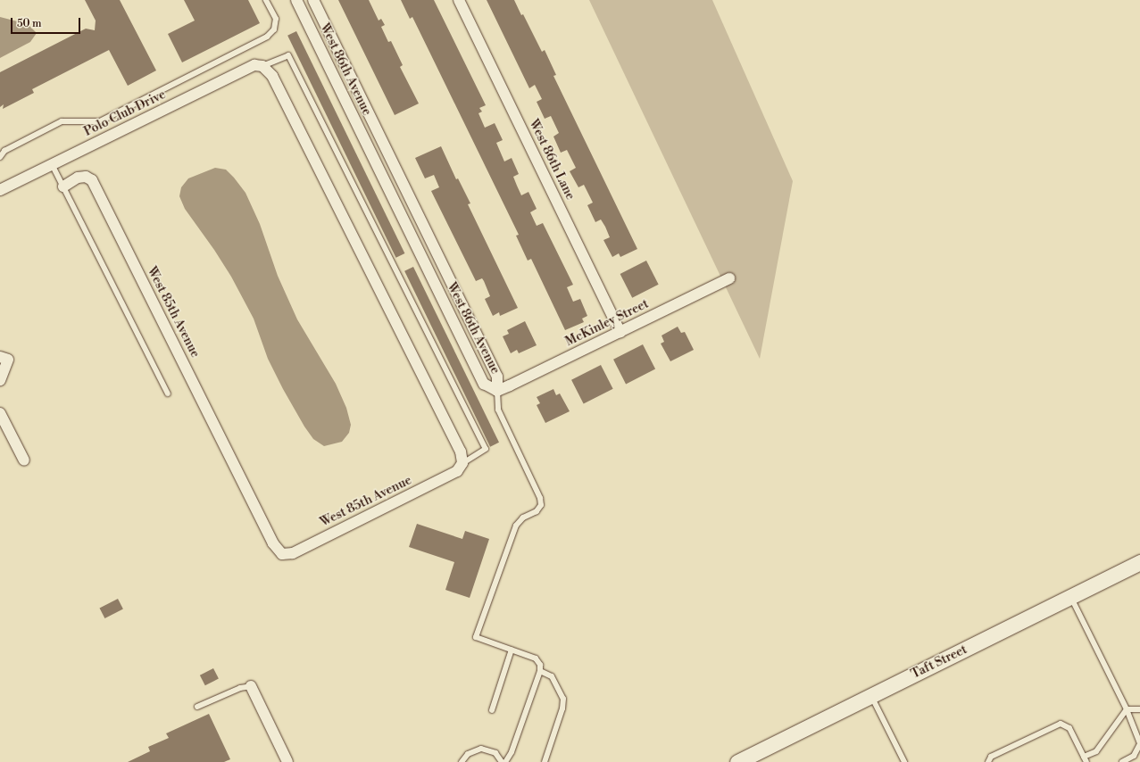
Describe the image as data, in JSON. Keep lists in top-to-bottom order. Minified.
{"streets":{"main road":["Taft Street"],"street":["West 86th Avenue","Polo Club Drive","West 86th Lane","West 85th Avenue","McKinley Street"]},"crossings":[["West 86th Avenue","McKinley Street"],["West 86th Lane","McKinley Street"]],"scale_bar":"50 m"}
